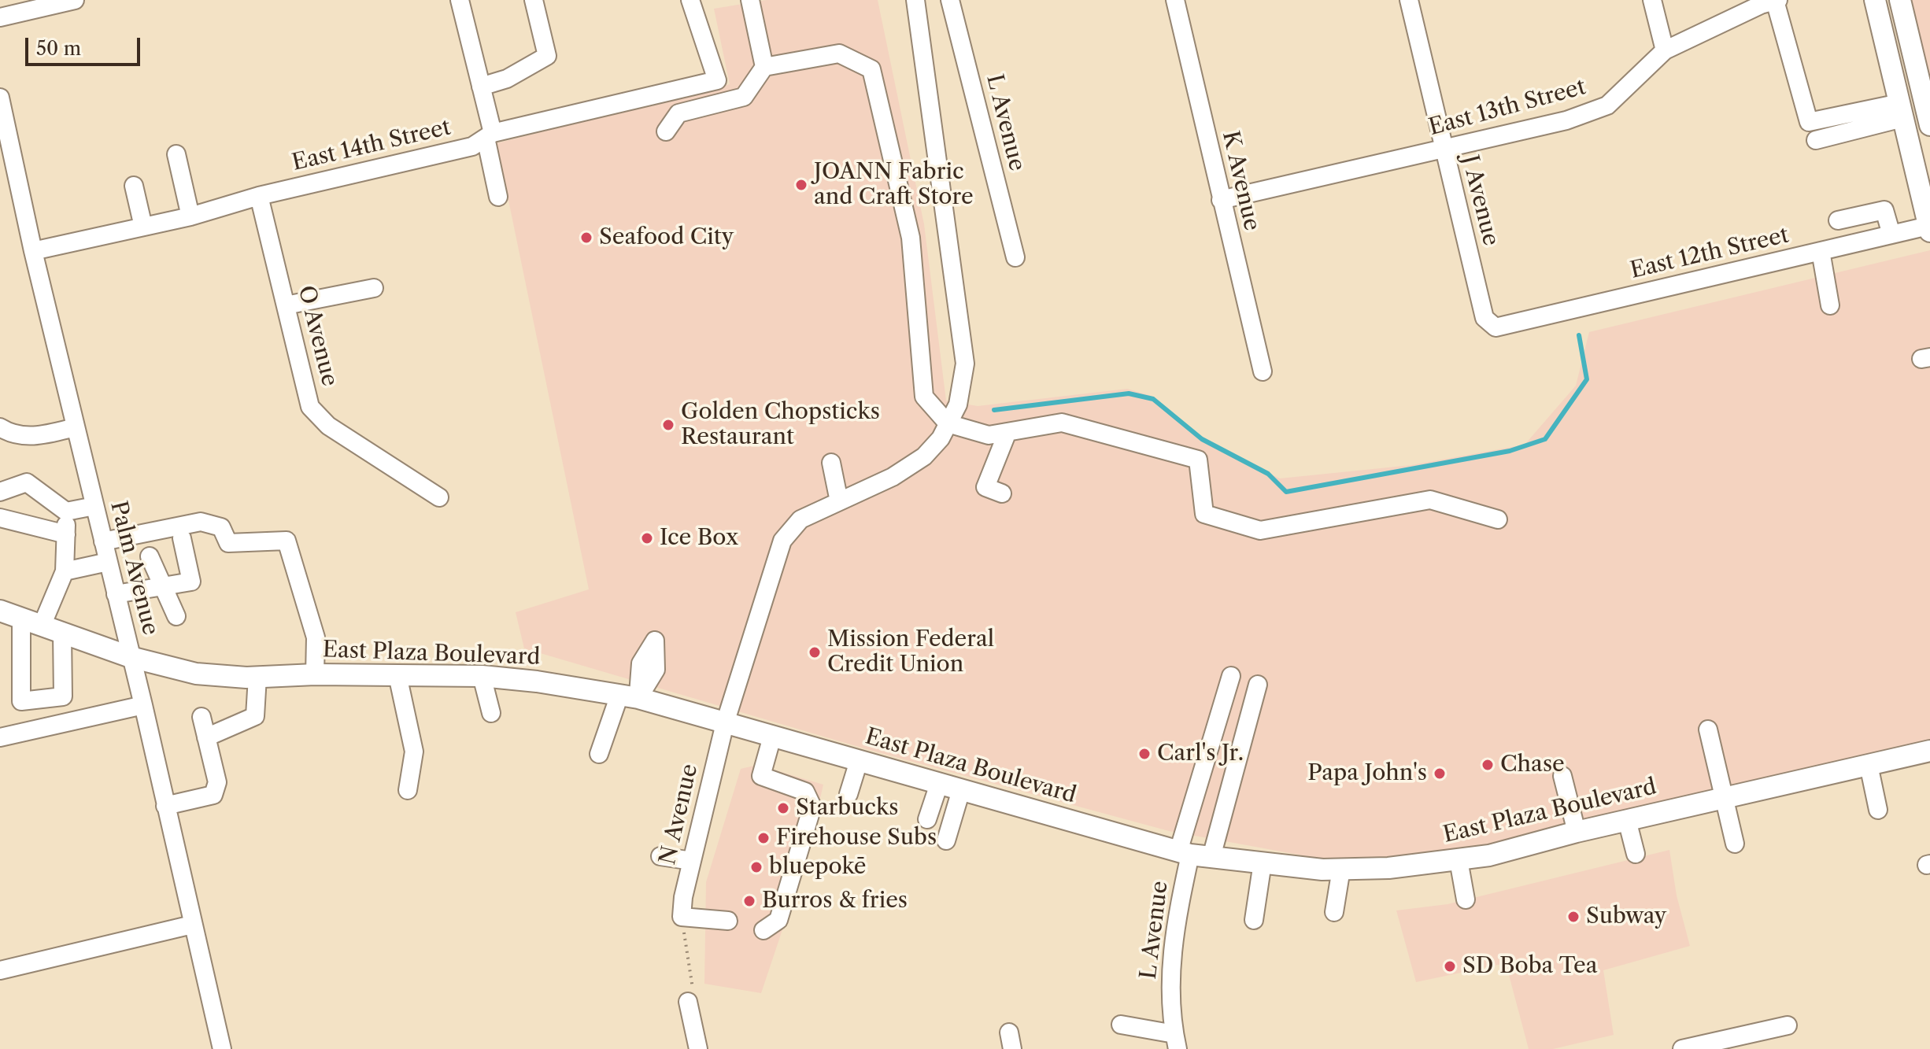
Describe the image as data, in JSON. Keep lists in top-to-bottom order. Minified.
{"streets":{"main road":["East Plaza Boulevard"],"street":["East 13th Street","L Avenue","East 14th Street","K Avenue","J Avenue","East 12th Street","O Avenue","Palm Avenue","N Avenue"]},"crossings":[["East 13th Street","K Avenue"],["East 13th Street","J Avenue"],["L Avenue","East Plaza Boulevard"],["East 14th Street","O Avenue"],["East 14th Street","Palm Avenue"],["J Avenue","East 12th Street"],["Palm Avenue","East Plaza Boulevard"],["East Plaza Boulevard","N Avenue"]],"places":["JOANN Fabric and Craft Store","Seafood City","Golden Chopsticks Restaurant","Ice Box","Mission Federal Credit Union","Carl's Jr.","Chase","Papa John's","Starbucks","Firehouse Subs","bluepokē","Burros & fries","Subway","SD Boba Tea"],"scale_bar":"50 m"}
